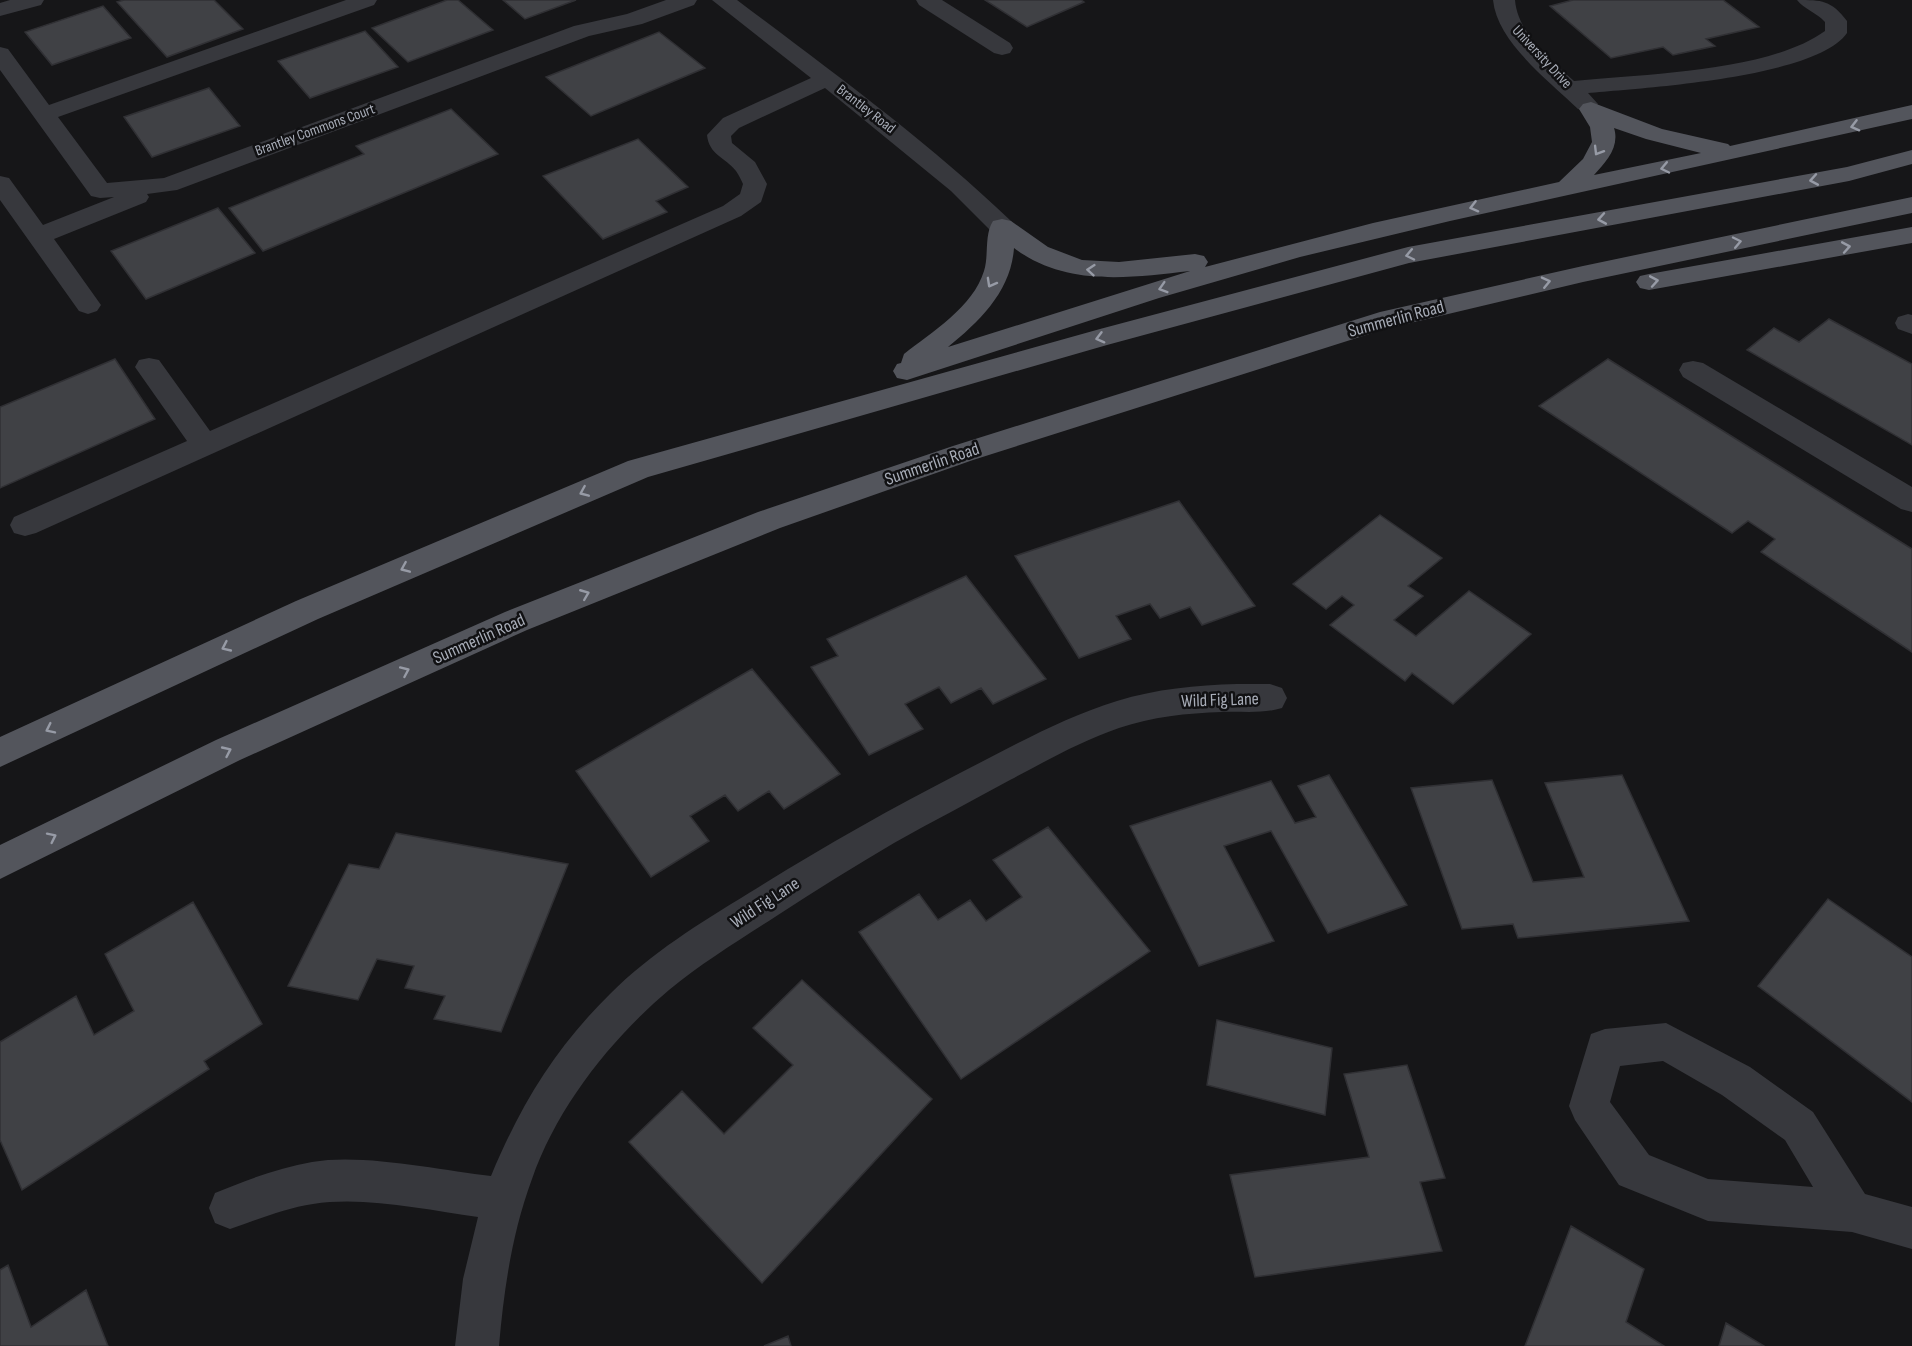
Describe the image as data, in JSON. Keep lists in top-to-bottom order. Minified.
{"streets":{"main road":["Summerlin Road"],"street":["University Drive","Brantley Road","Brantley Commons Court","Wild Fig Lane"]}}
